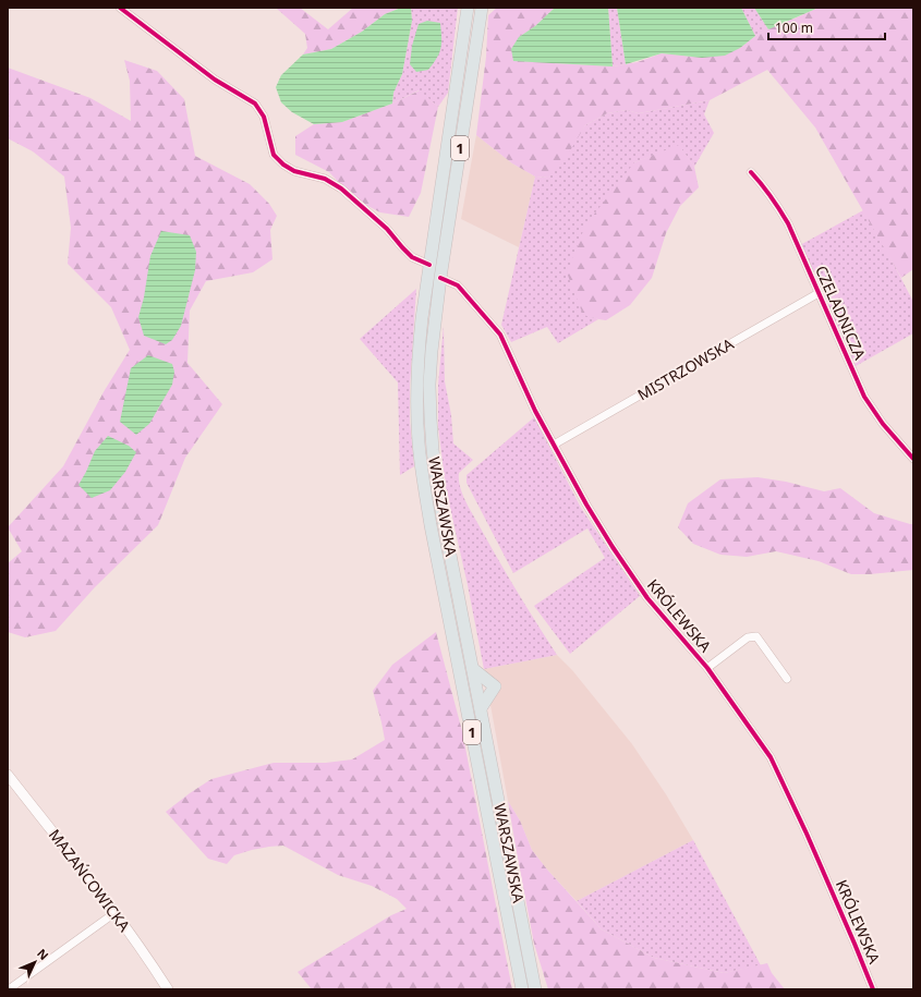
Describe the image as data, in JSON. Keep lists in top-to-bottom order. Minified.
{"streets":{"main road":["1","WARSZAWSKA"],"street":["CZELADNICZA","MISTRZOWSKA","KRÓLEWSKA","MAZAŃCOWICKA"]},"crossings":[["CZELADNICZA","MISTRZOWSKA"],["MISTRZOWSKA","KRÓLEWSKA"],["WARSZAWSKA","KRÓLEWSKA"]],"scale_bar":"100 m","north":"top right"}
